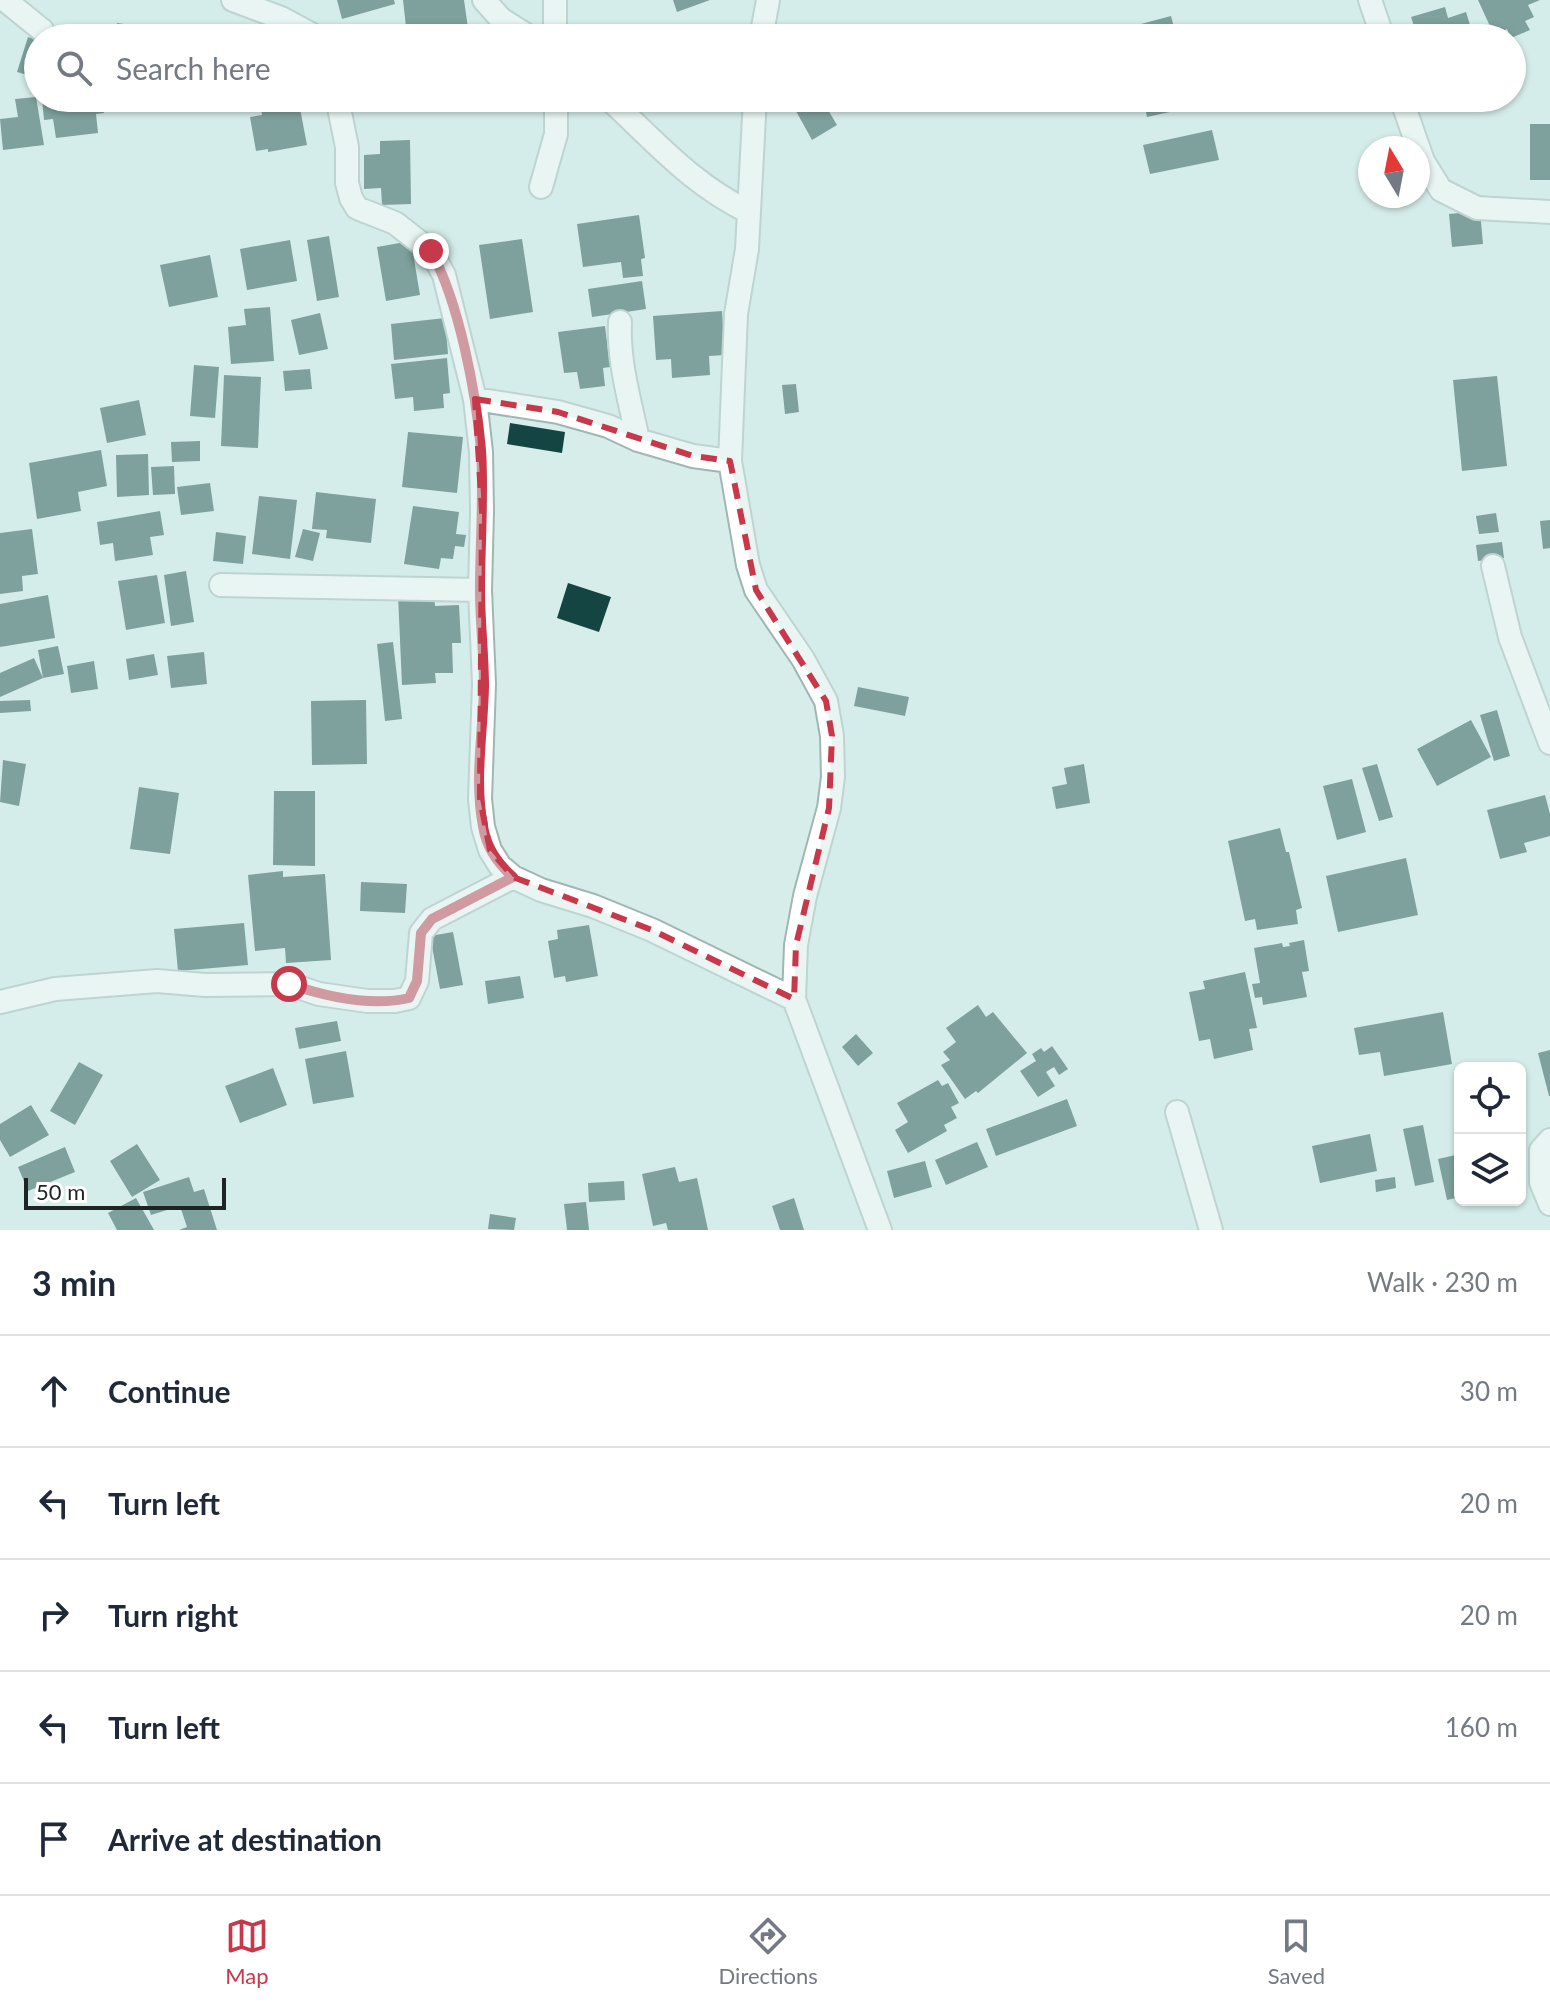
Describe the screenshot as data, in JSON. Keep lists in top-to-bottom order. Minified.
{"scale_bar":"50 m","north":"top","page":{"search":"Search here","scale":"50 m","heading":["3 min","Walk · 230 m"],"list":[["Continue","30 m"],["Turn left","20 m"],["Turn right","20 m"],["Turn left","160 m"],"Arrive at destination"],"nav":["Map","Directions","Saved"]}}
